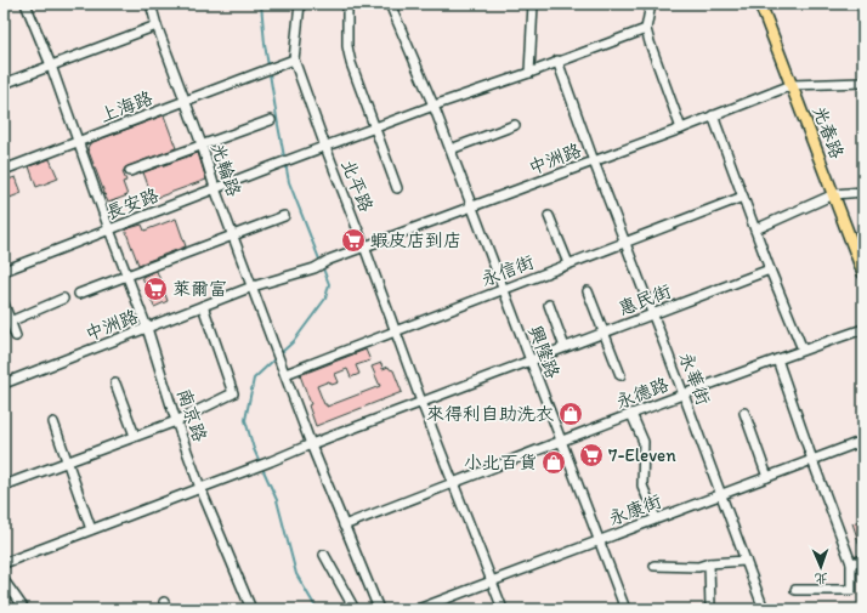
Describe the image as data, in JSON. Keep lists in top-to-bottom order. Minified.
{"streets":{"main road":["光春路"],"street":["上海路","中洲路","光輪路","北平路","長安路","永信街","惠民街","興隆路","永華街","永德路","南京路","永康街"]},"crossings":[["上海路","光輪路"],["上海路","北平路"],["上海路","南京路"],["光春路","中洲路"],["中洲路","光輪路"],["中洲路","北平路"],["中洲路","興隆路"],["中洲路","永華街"],["中洲路","南京路"],["光輪路","長安路"],["光輪路","永信街"],["北平路","長安路"],["北平路","永信街"],["北平路","永德路"],["北平路","永康街"],["長安路","南京路"],["永信街","興隆路"],["永信街","永華街"],["惠民街","興隆路"],["惠民街","永華街"],["興隆路","永德路"],["興隆路","永康街"],["永華街","永德路"],["永華街","永康街"]],"places":{"supermarket":["蝦皮店到店","萊爾富","7-Eleven"],"shop":["來得利自助洗衣","小北百貨"]},"north":"bottom"}
